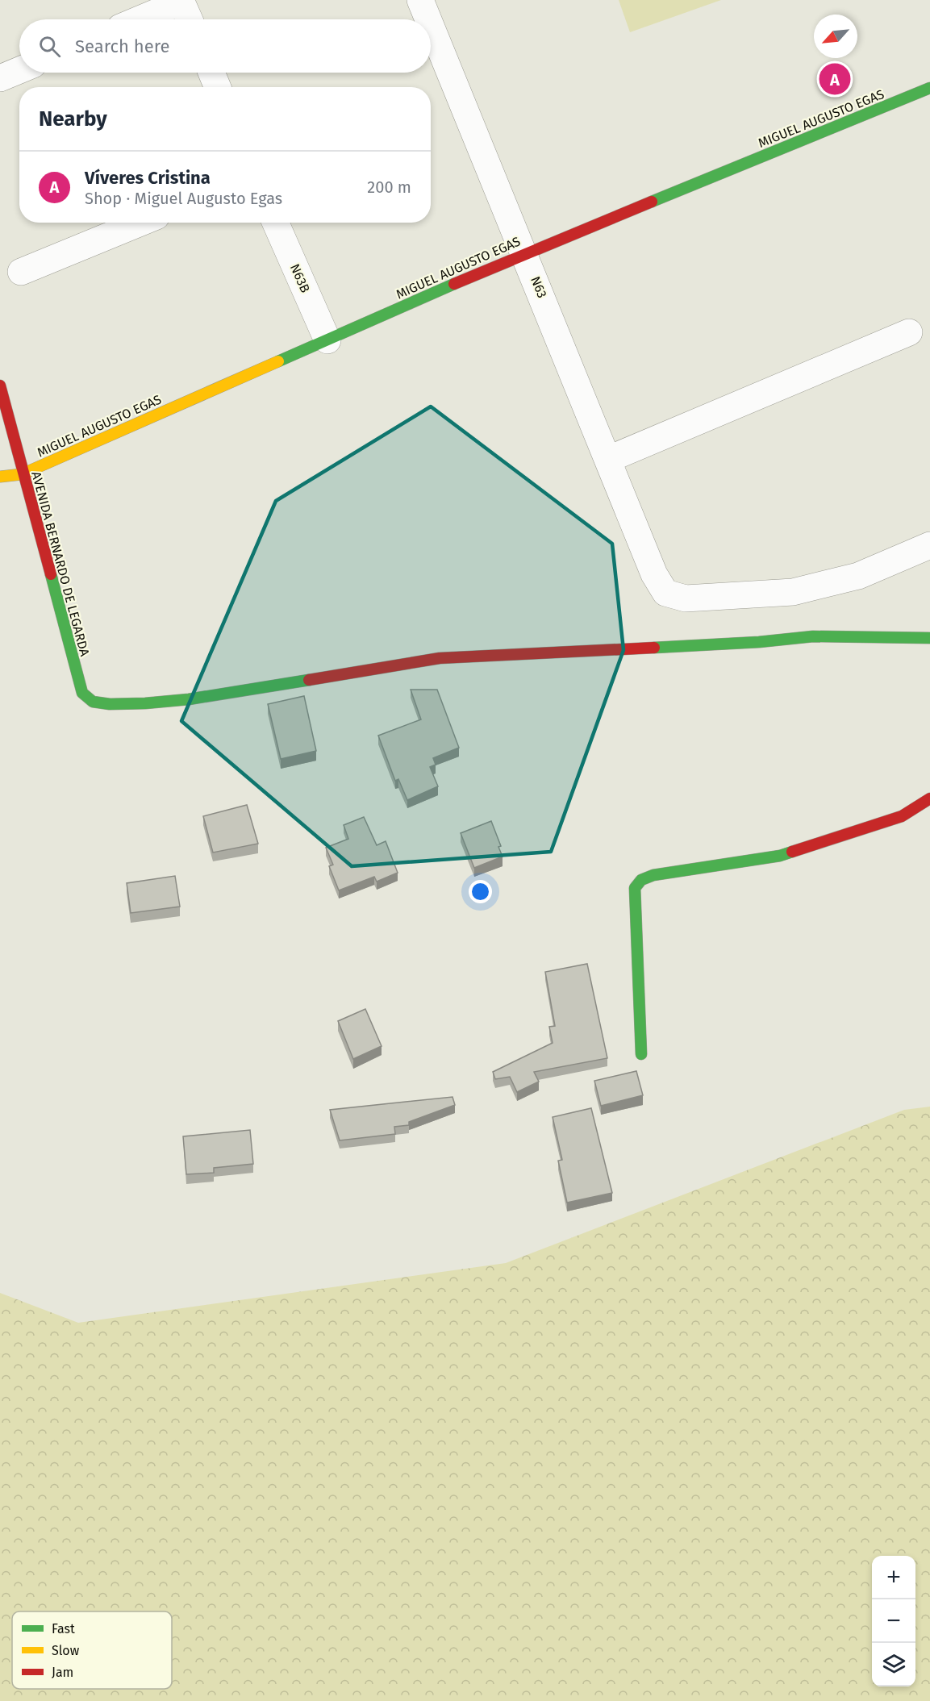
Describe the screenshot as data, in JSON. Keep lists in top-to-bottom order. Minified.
{"streets":{"street":["MIGUEL AUGUSTO EGAS","N63B","N63","AVENIDA BERNARDO DE LEGARDA"]},"crossings":[["MIGUEL AUGUSTO EGAS","N63B"],["MIGUEL AUGUSTO EGAS","N63"],["MIGUEL AUGUSTO EGAS","AVENIDA BERNARDO DE LEGARDA"]],"legend":["Fast","Slow","Jam"],"north":"bottom left","page":{"search":"Search here","pins":"A","heading":"Nearby","list":[{"mark":"A","name":"Víveres Cristina","note":"Shop · Miguel Augusto Egas","value":"200 m"}],"map_buttons":["+","−"]}}
